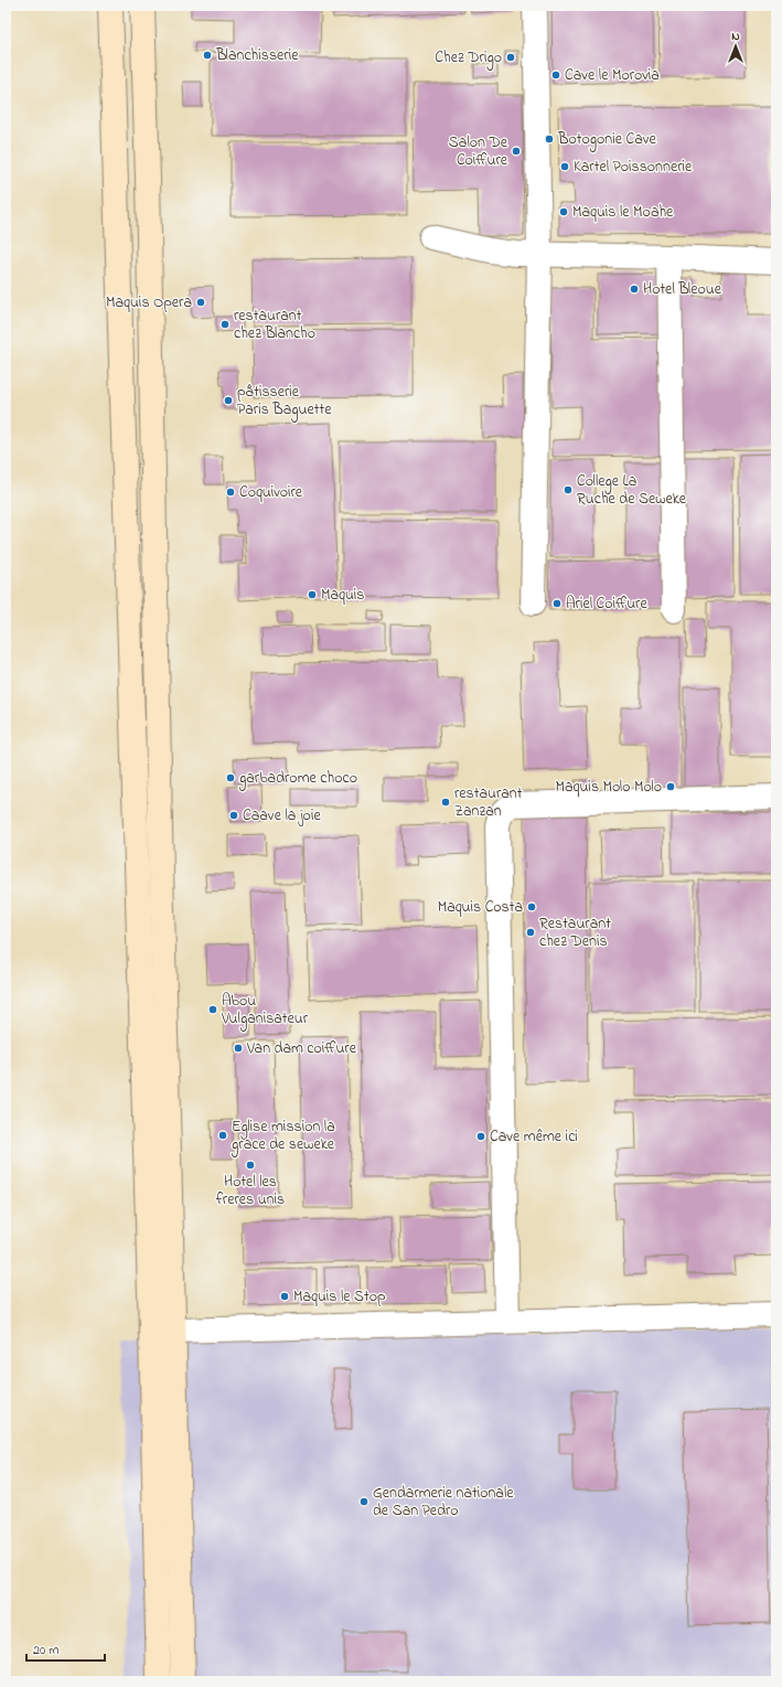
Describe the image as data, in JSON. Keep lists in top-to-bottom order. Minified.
{"places":["Blanchisserie","Chez Drigo","Cave le Morovia","Botogonie Cave","Salon De Coiffure","Kartel Poissonnerie","Maquis le Moahe","Hotel Bleoue","Maquis Opera","restaurant chez Blancho","pâtisserie Paris Baguette","College La Ruche de Seweke","Coquivoire","Maquis","Ariel Coiffure","garbadrome choco","Maquis Molo Molo","restaurant Zanzan","Caave la joie","Maquis Costa","Restaurant chez Denis","Abou Vulganisateur","Van dam coiffure","Eglise mission la grace de seweke","Cave même ici","Hotel les freres unis","Maquis le Stop","Gendarmerie nationale de San Pedro"],"scale_bar":"20 m","north":"top"}
